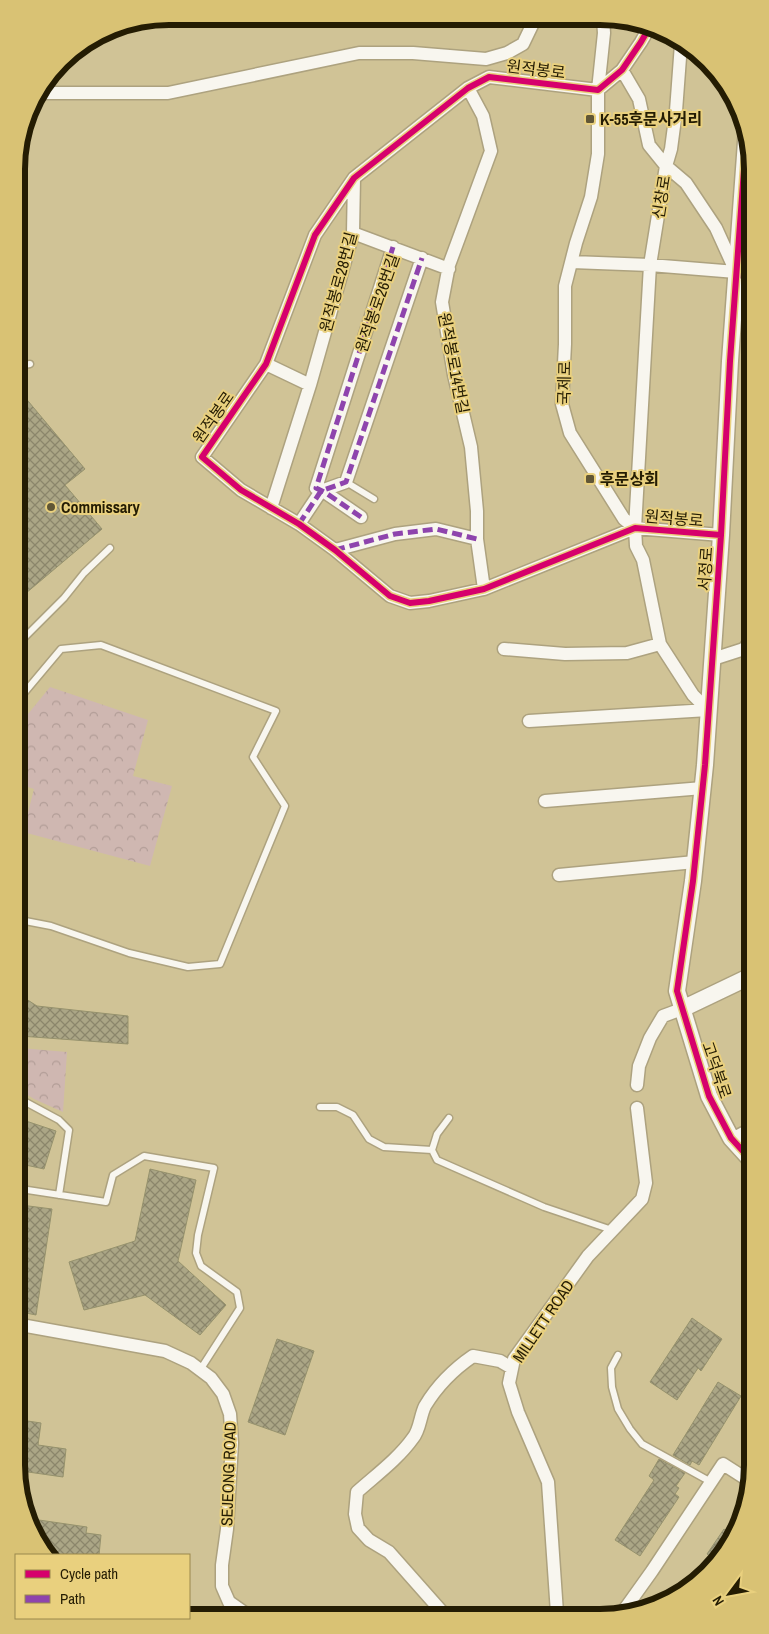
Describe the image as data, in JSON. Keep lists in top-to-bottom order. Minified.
{"streets":{"street":["원적봉로","신창로","원적봉로28번길","원적봉로26번길","원적봉로14번길","국제로","서정로","고덕북로","MILLETT ROAD","SEJEONG ROAD"]},"crossings":[["원적봉로","신창로"],["원적봉로","원적봉로28번길"],["원적봉로","원적봉로14번길"],["원적봉로","국제로"],["원적봉로","서정로"],["서정로","고덕북로"]],"places":{"transit":["K-55후문사거리","후문상회"],"other":["Commissary"]},"legend":["Cycle path","Path"],"north":"bottom left"}
